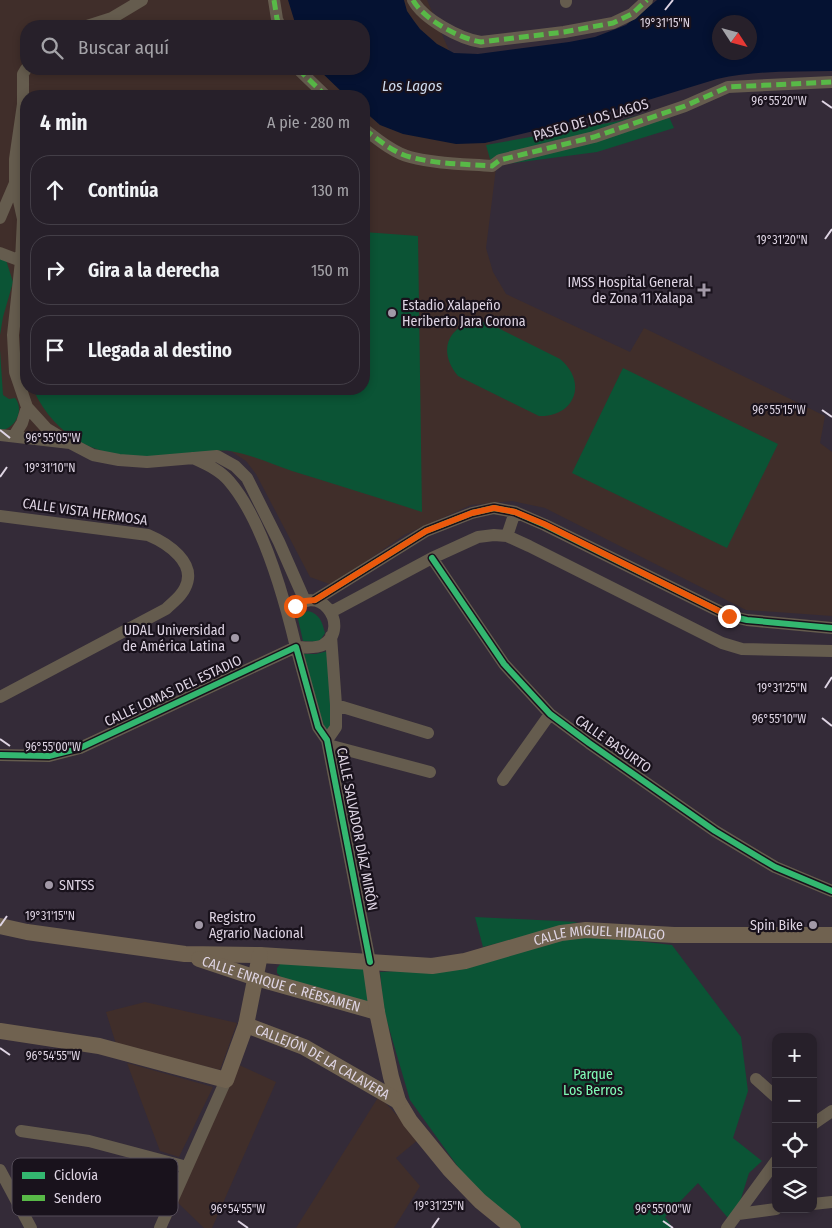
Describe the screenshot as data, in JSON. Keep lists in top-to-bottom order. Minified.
{"streets":{"main road":["CALLE SALVADOR DÍAZ MIRÓN","CALLE MIGUEL HIDALGO","CALLE ENRIQUE C. RÉBSAMEN","CALLEJÓN DE LA CALAVERA"],"street":["PASEO DE LOS LAGOS","CALLE VISTA HERMOSA","CALLE LOMAS DEL ESTADIO","CALLE BASURTO"]},"crossings":[["CALLE LOMAS DEL ESTADIO","CALLE SALVADOR DÍAZ MIRÓN"],["CALLE SALVADOR DÍAZ MIRÓN","CALLE MIGUEL HIDALGO"],["CALLE SALVADOR DÍAZ MIRÓN","CALLE ENRIQUE C. RÉBSAMEN"],["CALLE SALVADOR DÍAZ MIRÓN","CALLEJÓN DE LA CALAVERA"],["CALLE MIGUEL HIDALGO","CALLE ENRIQUE C. RÉBSAMEN"]],"water":["Los Lagos"],"parks":["Parque Los Berros"],"places":{"health":["IMSS Hospital General de Zona 11 Xalapa"],"other":["Estadio Xalapeño Heriberto Jara Corona","UDAL Universidad de América Latina","SNTSS","Registro Agrario Nacional","Spin Bike"]},"legend":["Ciclovía","Sendero"],"north":"bottom right","page":{"search":"Buscar aquí","heading":["4 min","A pie · 280 m"],"list":[["Continúa","130 m"],["Gira a la derecha","150 m"],"Llegada al destino"],"map_buttons":["+","−"]},"coordinates":["19°31'15\"N","96°55'20\"W","19°31'20\"N","96°55'15\"W","96°55'05\"W","19°31'10\"N","19°31'25\"N","96°55'10\"W","96°55'00\"W","96°54'55\"W"]}
